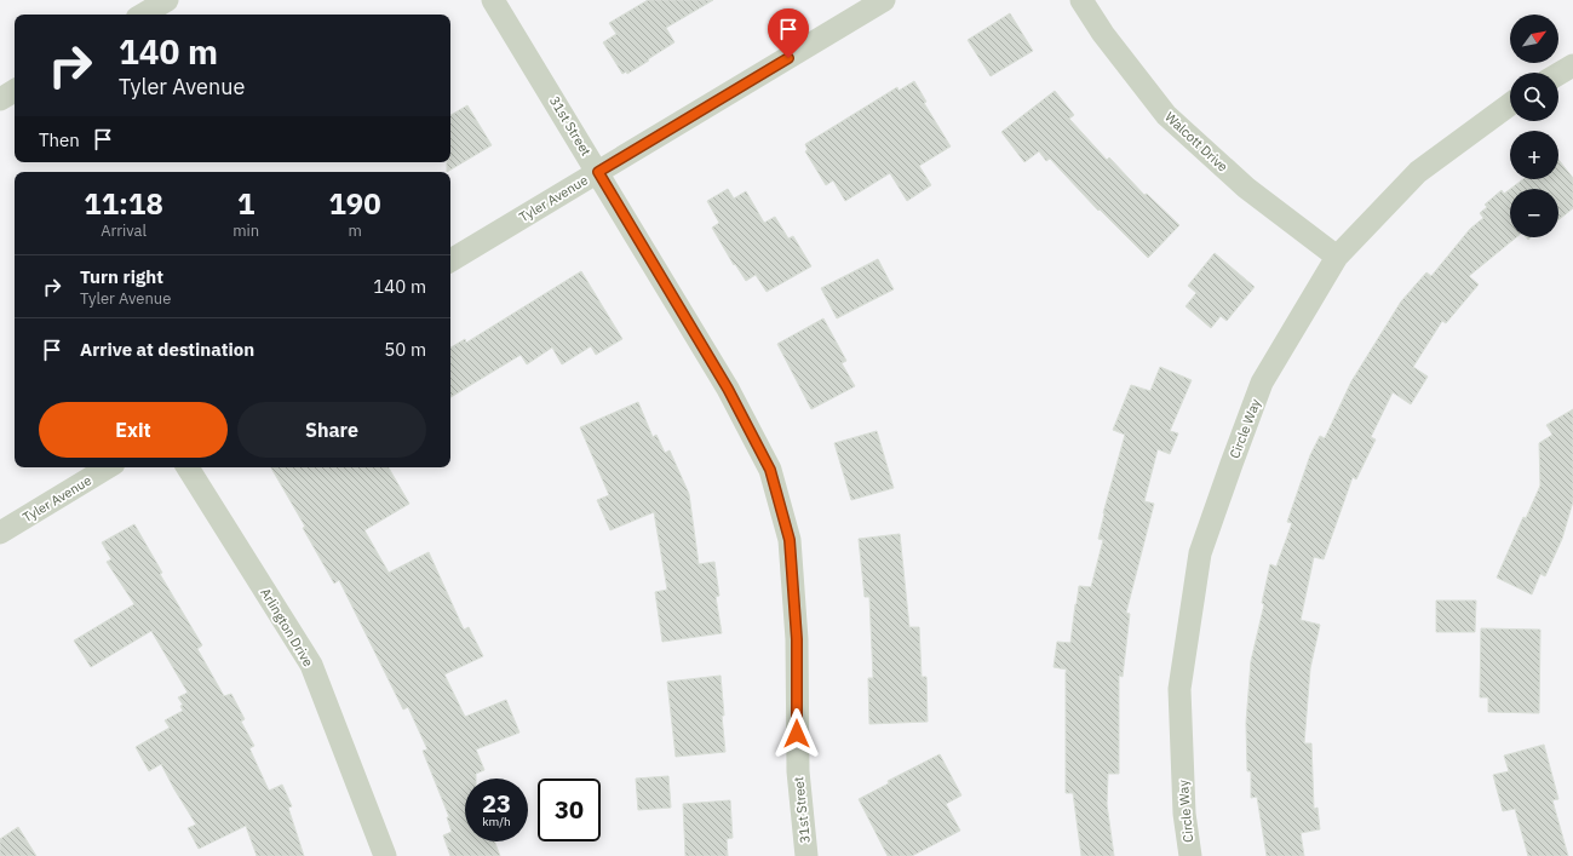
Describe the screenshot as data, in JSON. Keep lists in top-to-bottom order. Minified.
{"streets":{"street":["31st Street","Walcott Drive","Tyler Avenue","Circle Way","Arlington Drive"]},"crossings":[["31st Street","Tyler Avenue"],["Walcott Drive","Circle Way"]],"north":"top right","page":{"map_buttons":["+","−"],"turn":["140 m","Tyler Avenue"],"then":"Then","eta":["11:18","Arrival","1","min","190","m"],"list":[{"name":"Turn right","note":"Tyler Avenue","value":"140 m"},{"name":"Arrive at destination","value":"50 m"}],"buttons":["Exit","Share"],"speed":"23 km/h","limit":"30"}}
